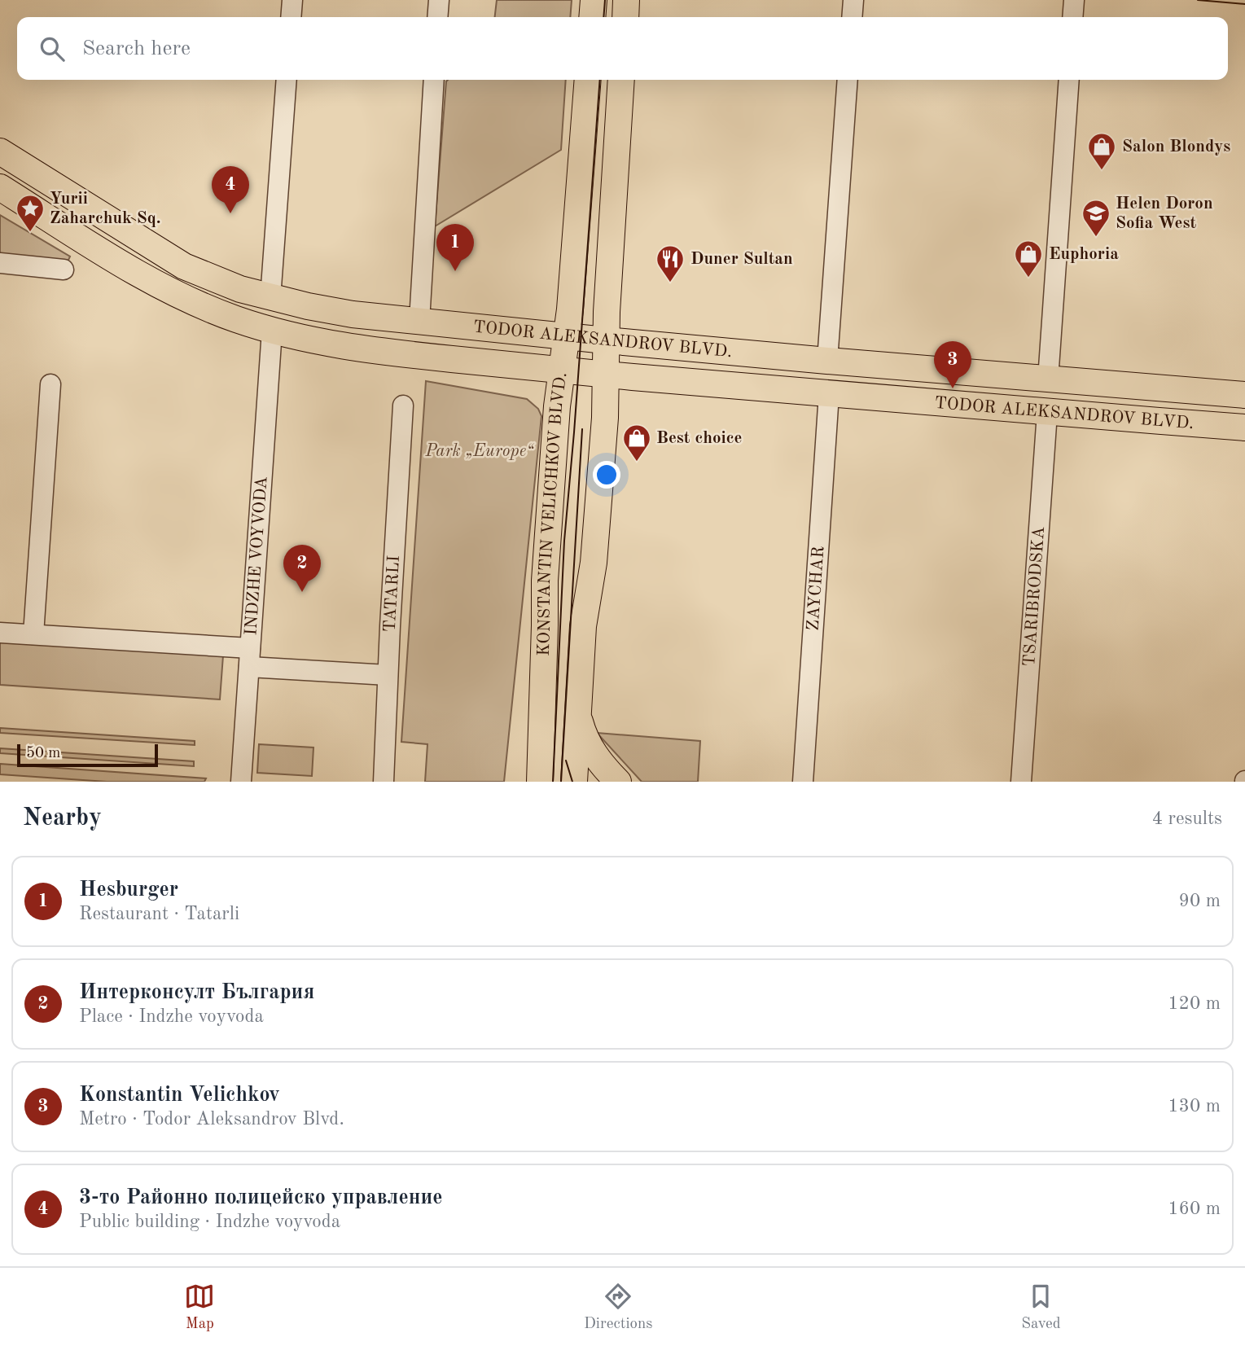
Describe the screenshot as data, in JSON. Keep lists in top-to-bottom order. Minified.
{"streets":{"main road":["TODOR ALEKSANDROV BLVD.","KONSTANTIN VELICHKOV BLVD."],"street":["INDZHE VOYVODA","ZAYCHAR","TATARLI","TSARIBRODSKA"]},"crossings":[["TODOR ALEKSANDROV BLVD.","KONSTANTIN VELICHKOV BLVD."],["TODOR ALEKSANDROV BLVD.","INDZHE VOYVODA"],["TODOR ALEKSANDROV BLVD.","ZAYCHAR"],["TODOR ALEKSANDROV BLVD.","TSARIBRODSKA"]],"parks":["Park „Europe“"],"places":{"shop":["Salon Blondys","Euphoria","Best choice"],"place":["Yurii Zaharchuk Sq."],"school or university":["Helen Doron Sofia West"],"restaurant":["Duner Sultan"]},"scale_bar":"50 m","page":{"search":"Search here","pins":["4","1","3","2"],"scale":"50 m","heading":["Nearby","4 results"],"list":[{"mark":"1","name":"Hesburger","note":"Restaurant · Tatarli","value":"90 m"},{"mark":"2","name":"Интерконсулт България","note":"Place · Indzhe voyvoda","value":"120 m"},{"mark":"3","name":"Konstantin Velichkov","note":"Metro · Todor Aleksandrov Blvd.","value":"130 m"},{"mark":"4","name":"3-то Районно полицейско управление","note":"Public building · Indzhe voyvoda","value":"160 m"}],"nav":["Map","Directions","Saved"]}}
